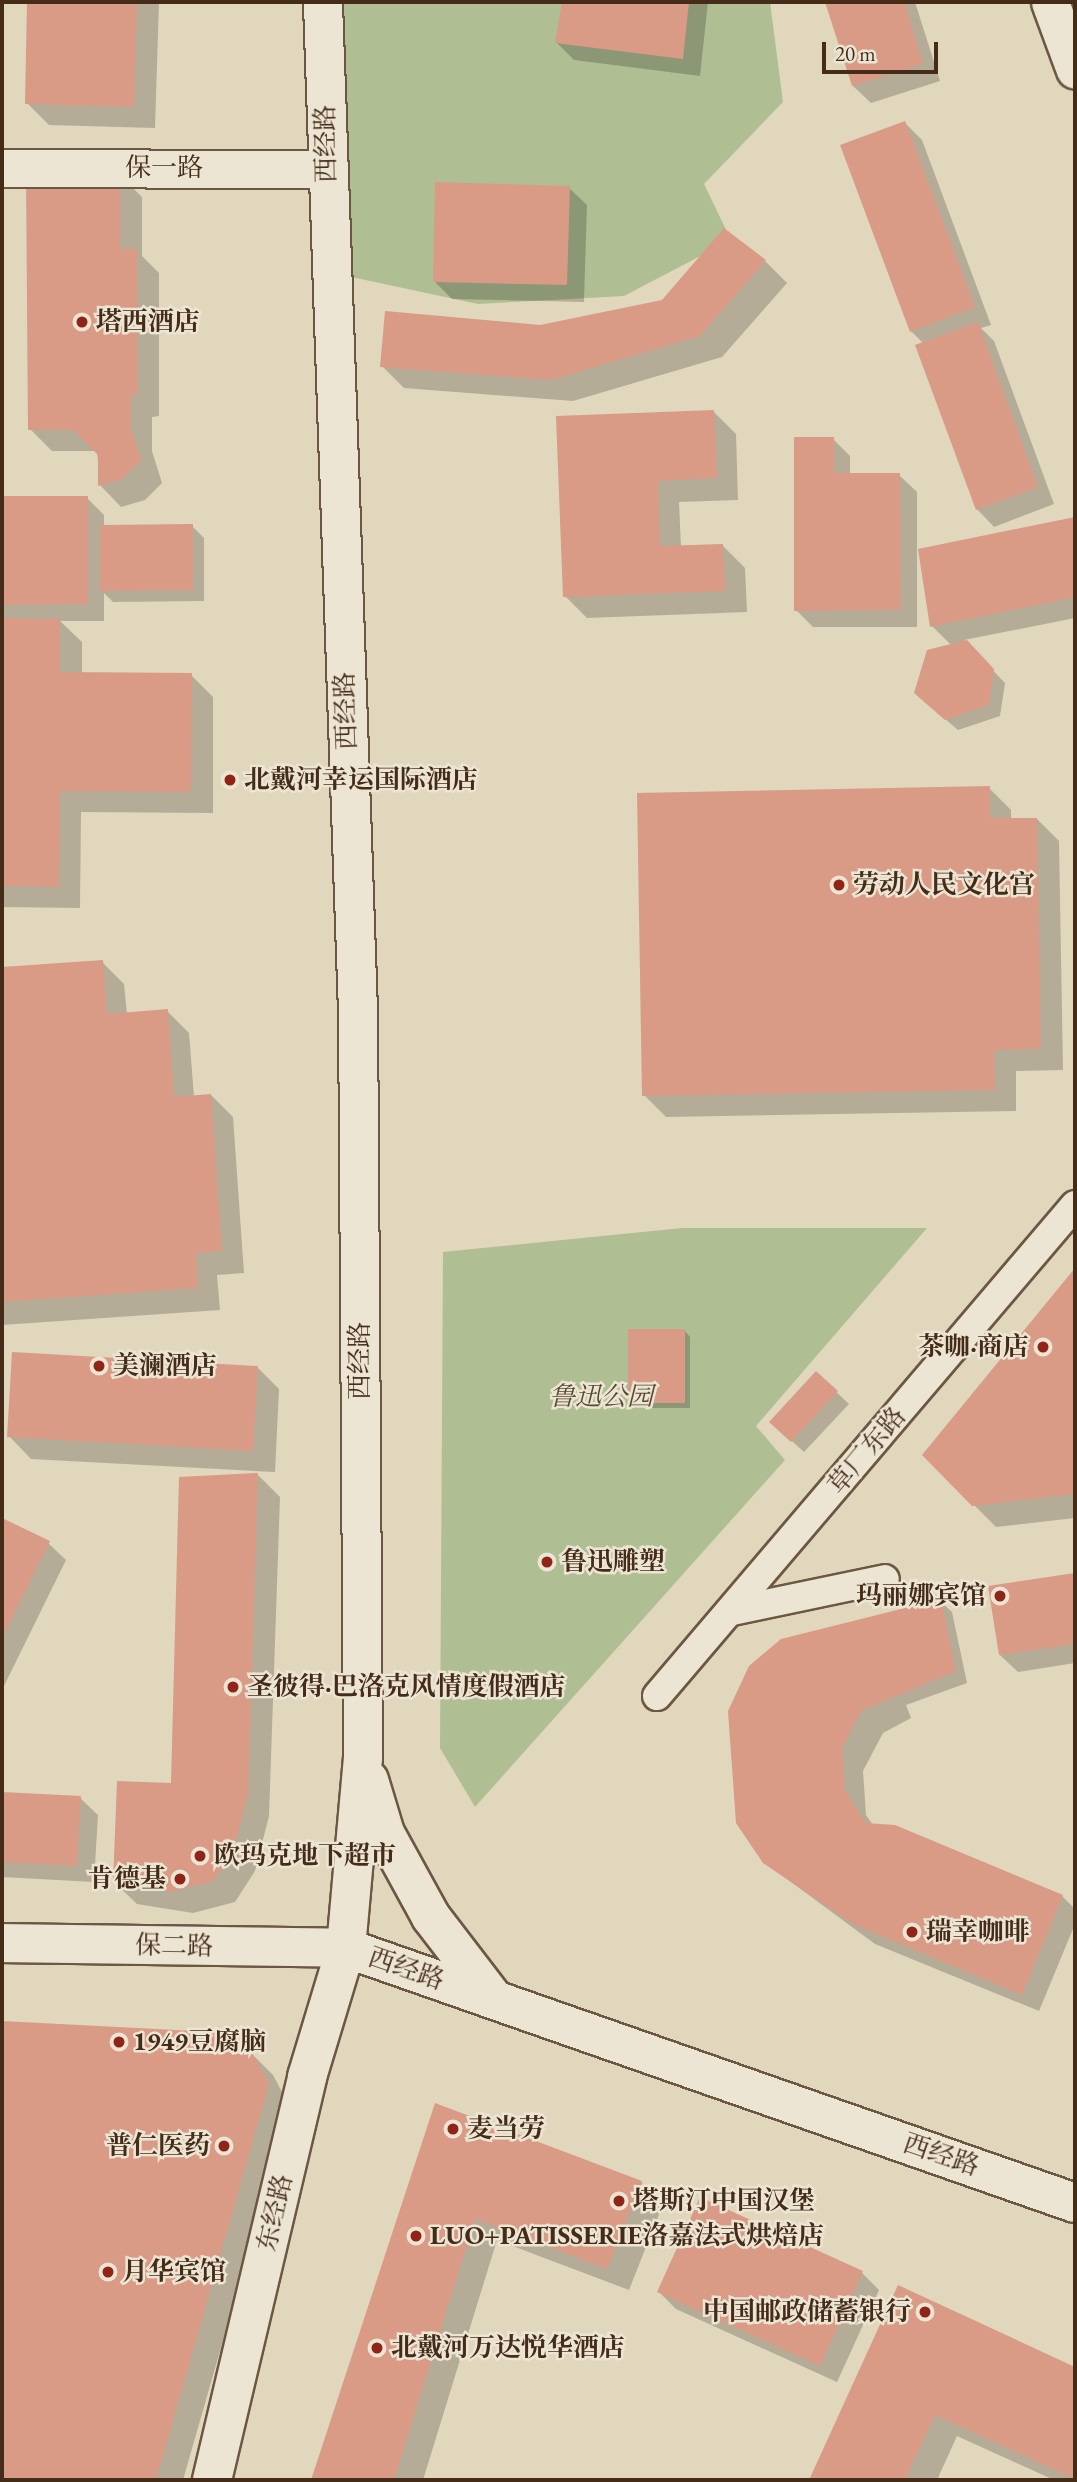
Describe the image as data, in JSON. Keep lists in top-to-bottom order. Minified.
{"streets":{"main road":["西经路","保二路","东经路"],"street":["保一路","草厂东路"]},"crossings":[["西经路","保一路"],["西经路","保二路"],["西经路","东经路"],["保二路","东经路"]],"parks":["鲁迅公园"],"places":["塔西酒店","北戴河幸运国际酒店","劳动人民文化宫","茶咖·商店","美澜酒店","鲁迅雕塑","玛丽娜宾馆","圣彼得·巴洛克风情度假酒店","欧玛克地下超市","肯德基","瑞幸咖啡","1949豆腐脑","麦当劳","普仁医药","塔斯汀中国汉堡","LUO+PATISSERIE洛嘉法式烘焙店","月华宾馆","中国邮政储蓄银行","北戴河万达悦华酒店"],"scale_bar":"20 m"}
